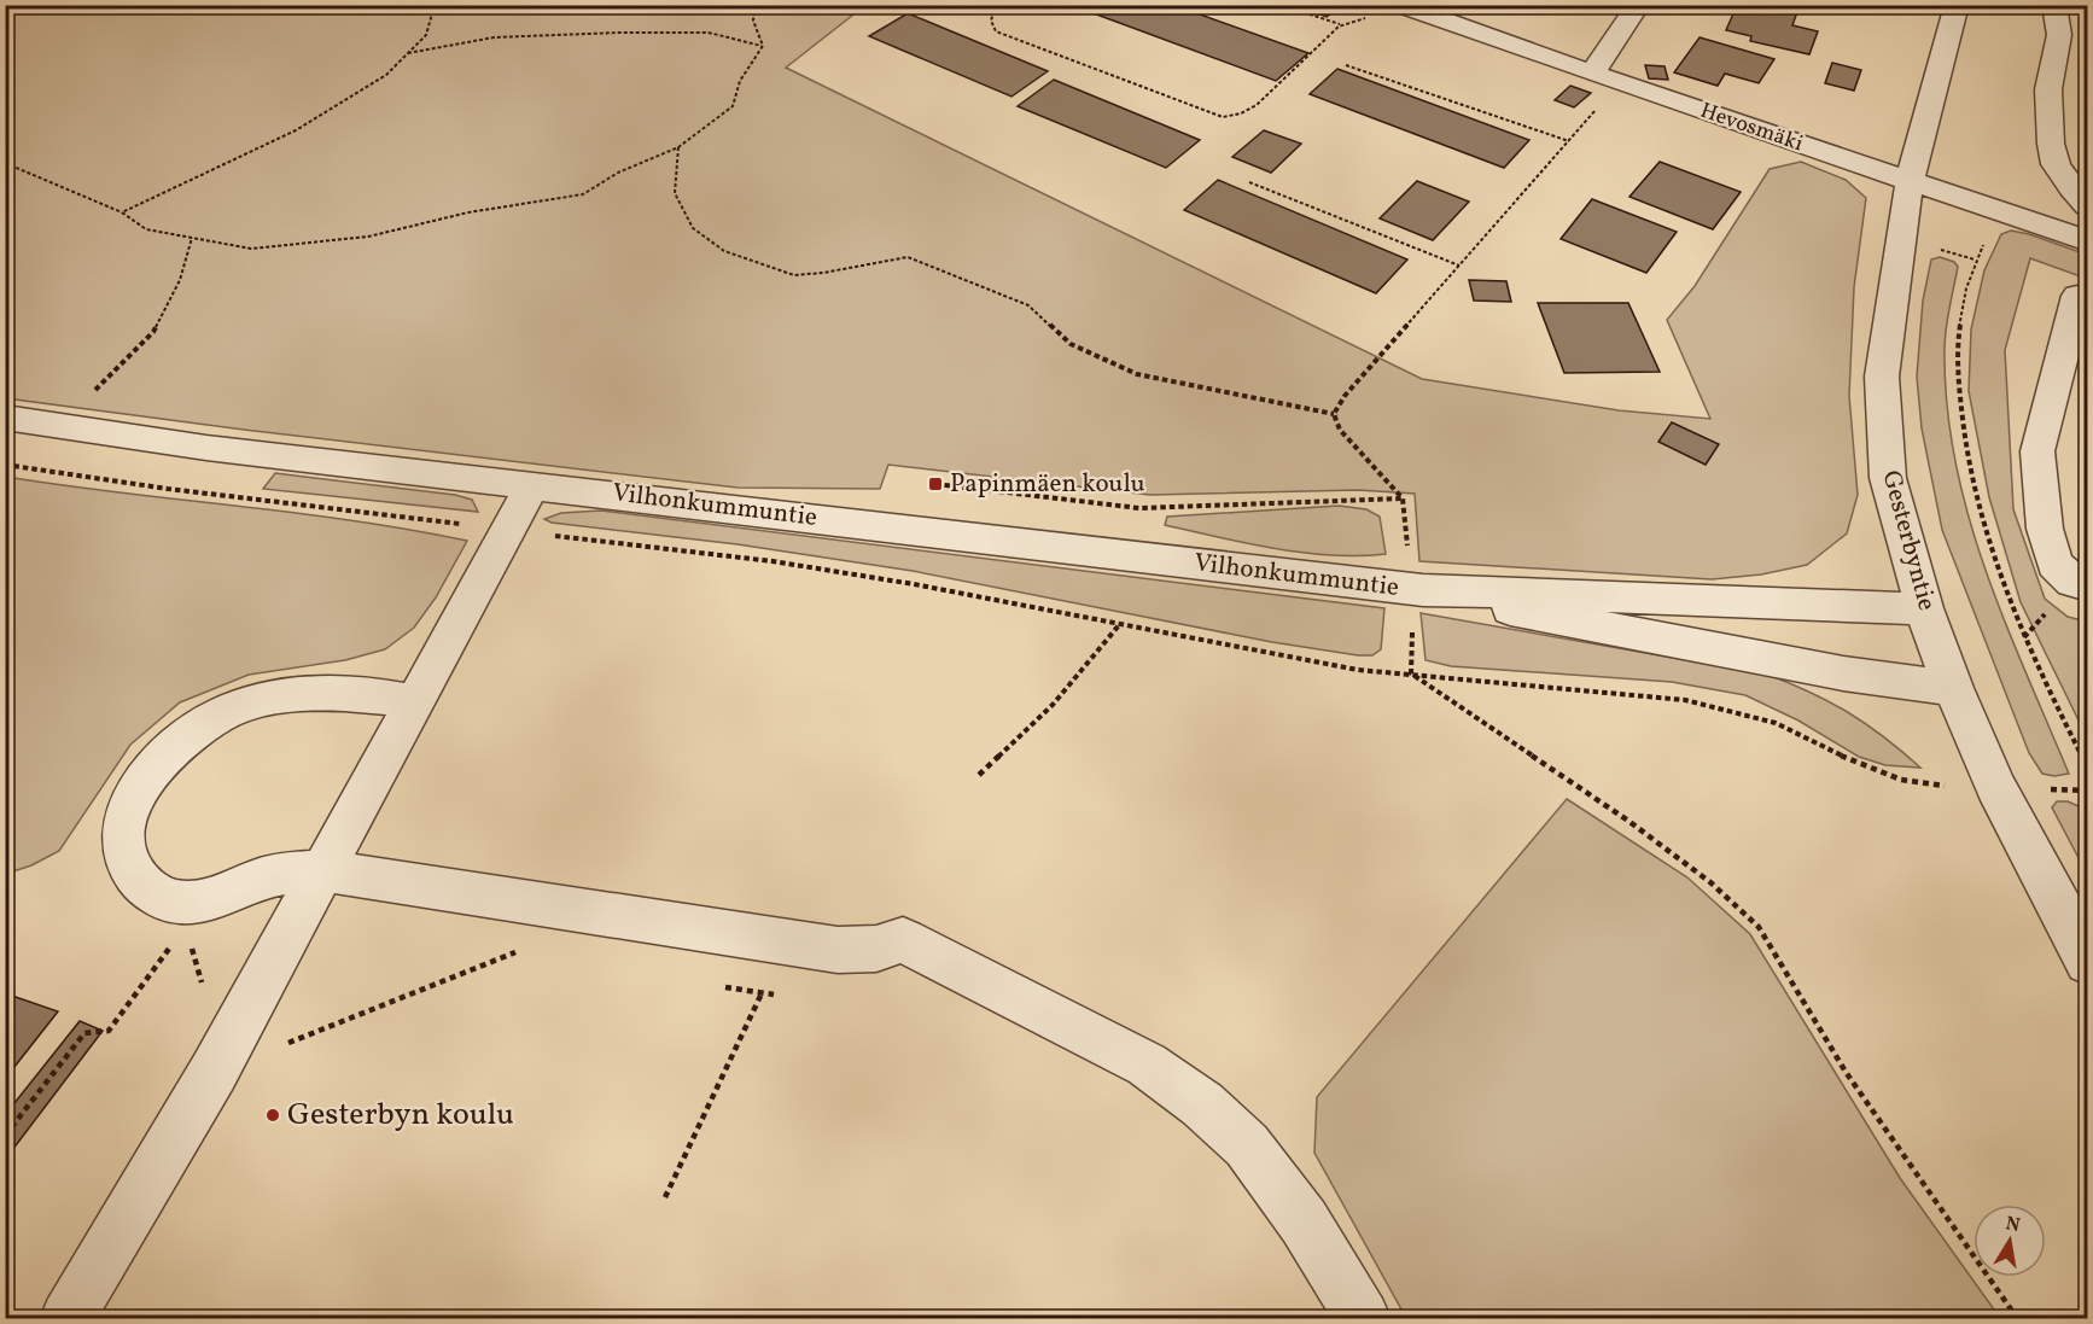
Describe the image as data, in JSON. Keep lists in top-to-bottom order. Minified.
{"streets":{"street":["Hevosmäki","Vilhonkummuntie","Gesterbyntie"]},"crossings":[["Hevosmäki","Gesterbyntie"],["Vilhonkummuntie","Gesterbyntie"]],"places":{"transit":["Papinmäen koulu"],"other":["Gesterbyn koulu"]},"north":"top"}
